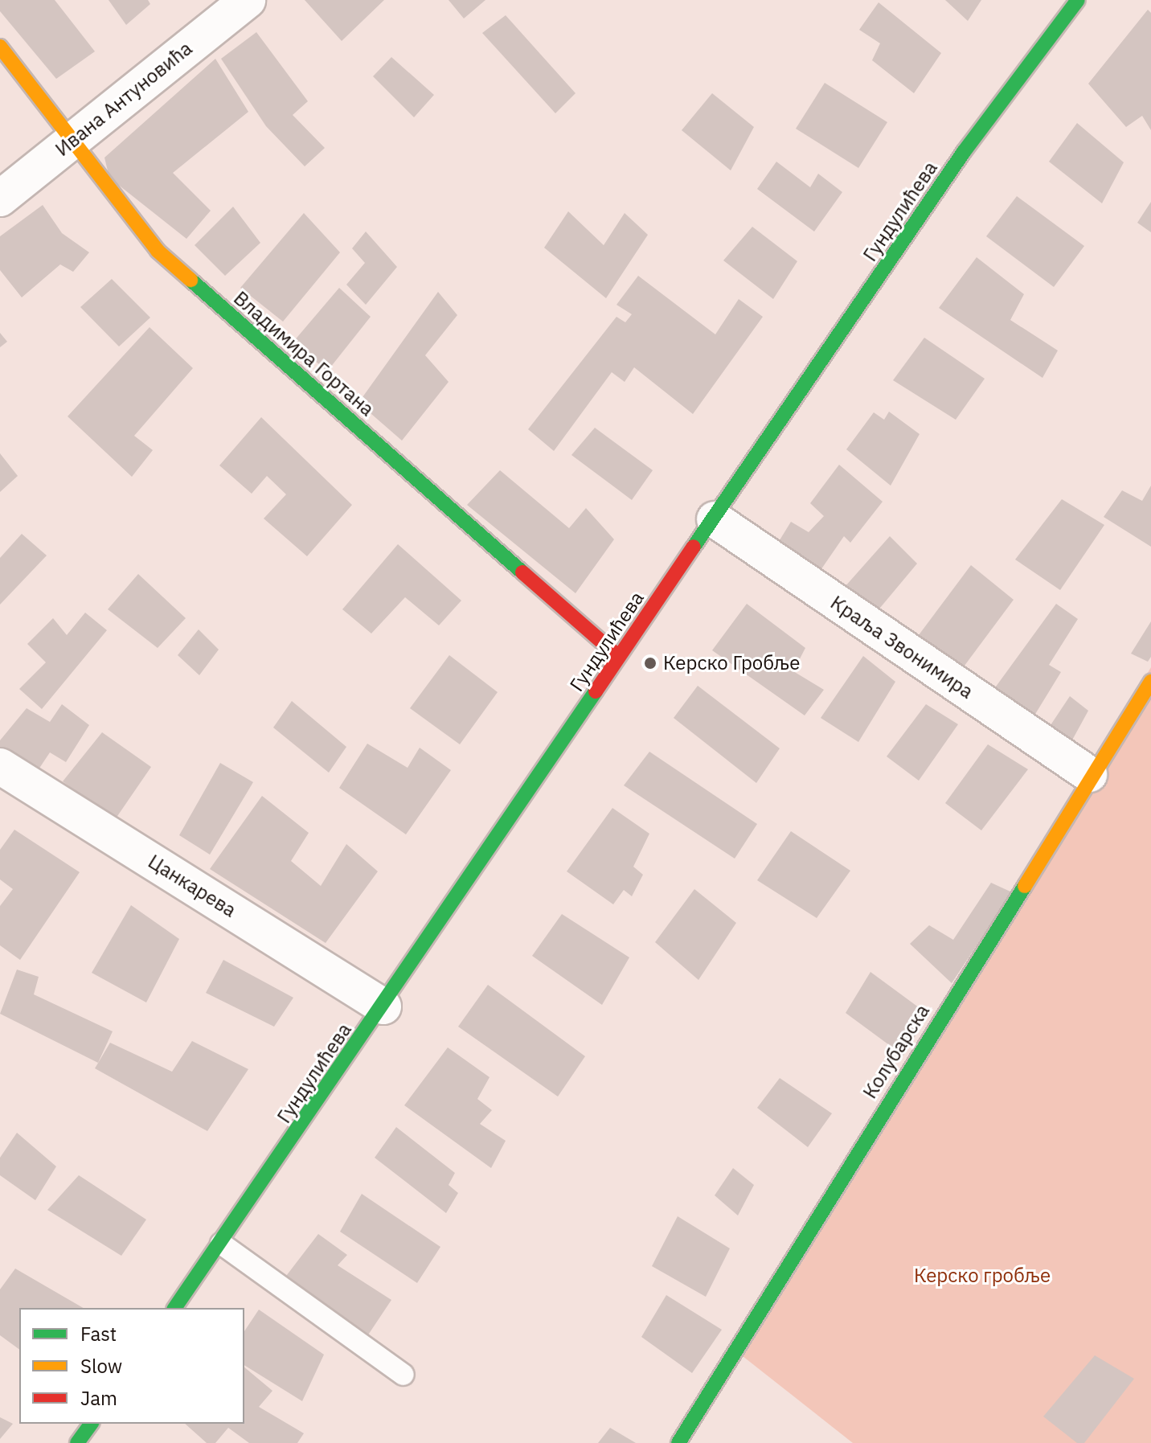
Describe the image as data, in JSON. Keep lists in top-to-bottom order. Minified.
{"streets":{"street":["Ивана Антуновића","Гундулићева","Владимира Гортана","Краља Звонимира","Цанкарева","Колубарска"]},"crossings":[["Ивана Антуновића","Владимира Гортана"],["Гундулићева","Владимира Гортана"],["Гундулићева","Краља Звонимира"],["Гундулићева","Цанкарева"],["Краља Звонимира","Колубарска"]],"parks":["Керско гробље"],"places":["Керско Гробље"],"legend":["Fast","Slow","Jam"]}
